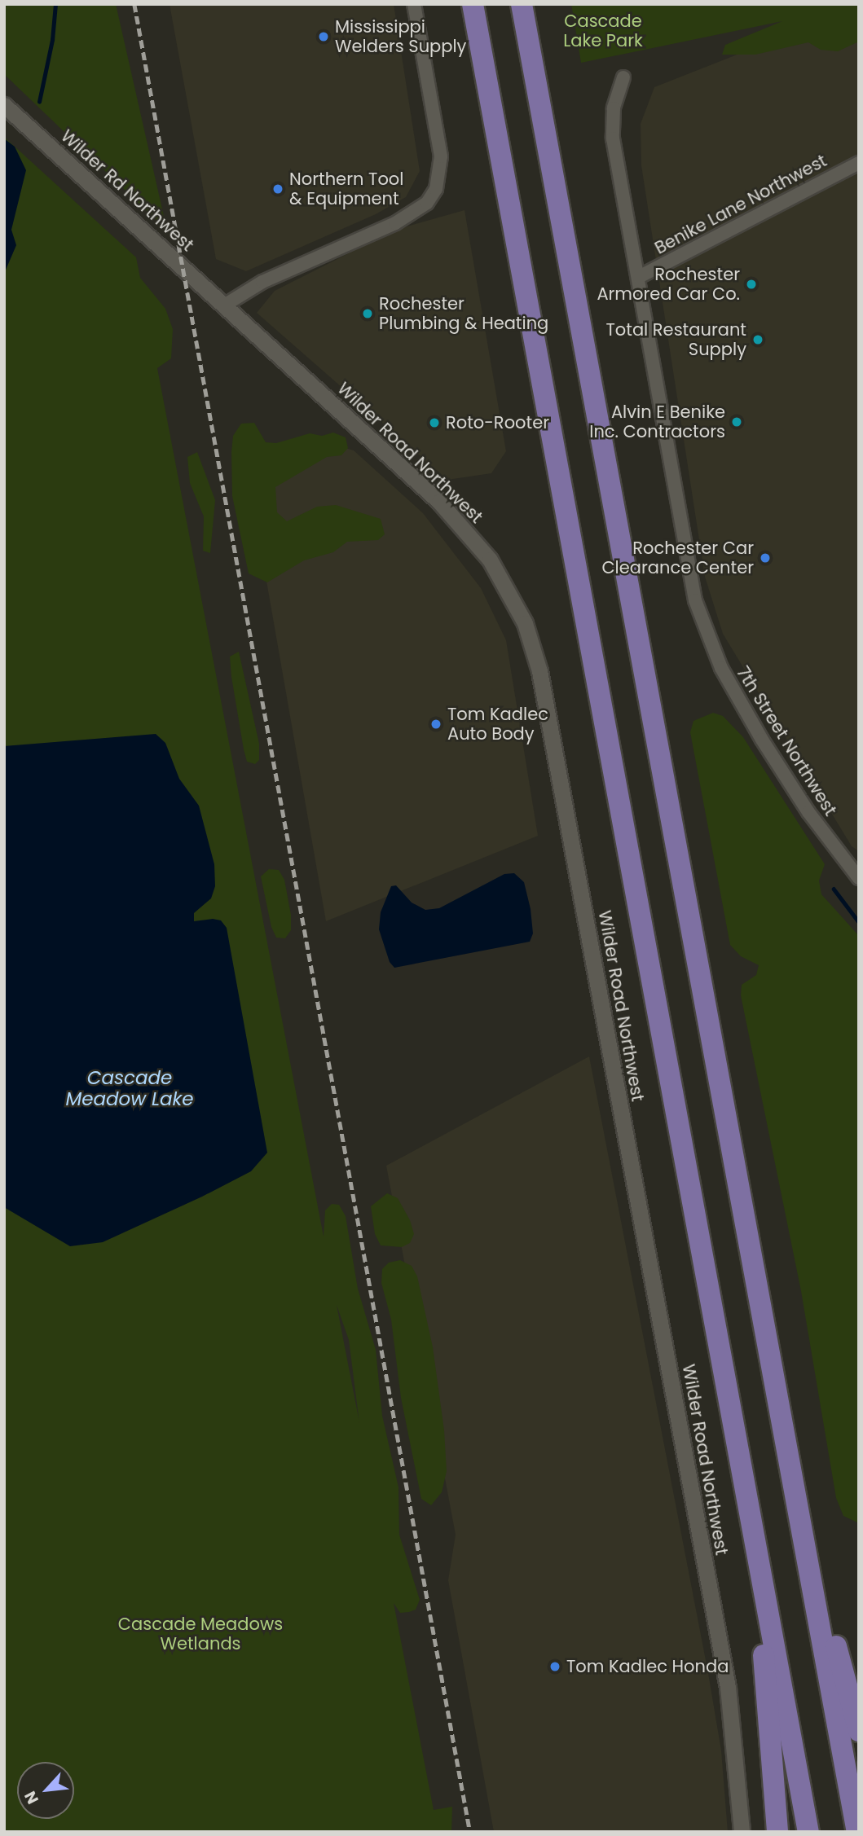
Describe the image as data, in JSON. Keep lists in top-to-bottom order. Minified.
{"streets":{"street":["Wilder Rd Northwest","Benike Lane Northwest","Wilder Road Northwest","7th Street Northwest"]},"crossings":[["Wilder Rd Northwest","Wilder Road Northwest"],["Benike Lane Northwest","7th Street Northwest"]],"water":["Cascade Meadow Lake"],"parks":["Cascade Lake Park","Cascade Meadows Wetlands"],"places":["Mississippi Welders Supply","Northern Tool & Equipment","Rochester Armored Car Co.","Rochester Plumbing & Heating","Total Restaurant Supply","Alvin E Benike Inc. Contractors","Roto-Rooter","Rochester Car Clearance Center","Tom Kadlec Auto Body","Tom Kadlec Honda"],"north":"bottom left"}
